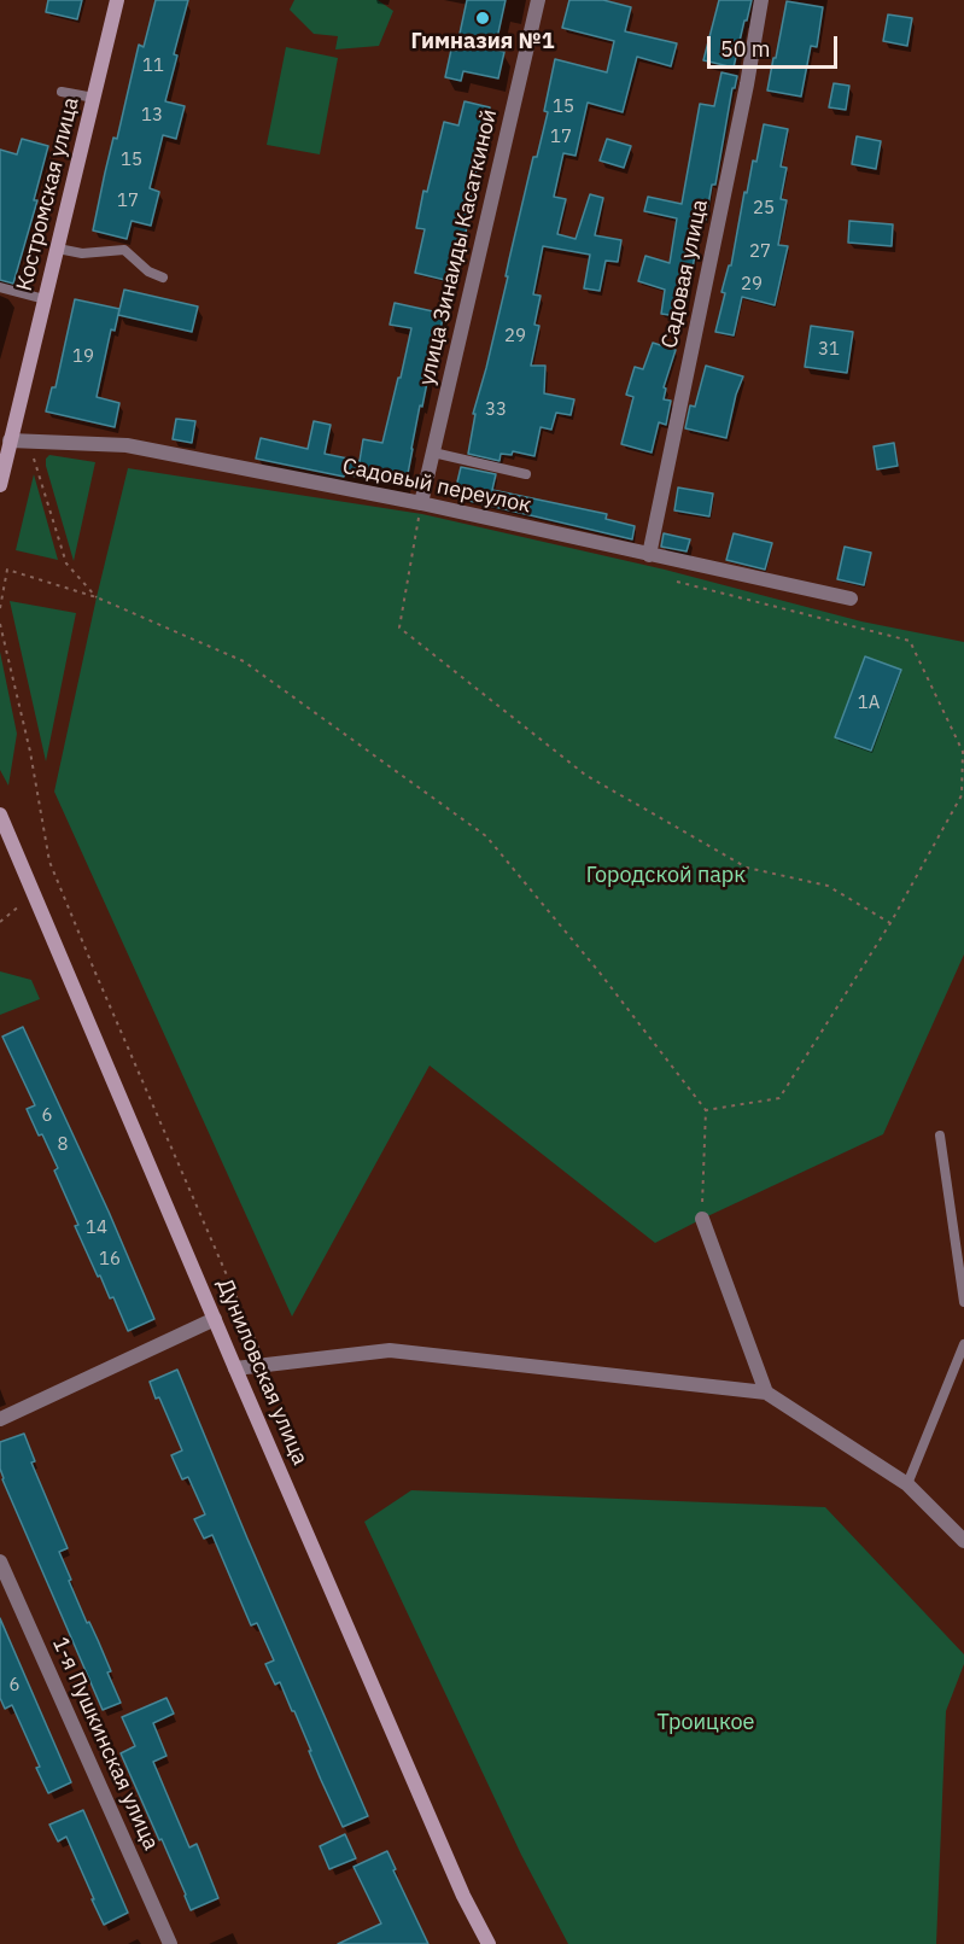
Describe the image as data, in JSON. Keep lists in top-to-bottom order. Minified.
{"streets":{"main road":["Костромская улица","Дуниловская улица"],"street":["улица Зинаиды Касаткиной","Садовая улица","Садовый переулок","1-я Пушкинская улица"]},"crossings":[["Костромская улица","Садовый переулок"],["улица Зинаиды Касаткиной","Садовый переулок"],["Садовая улица","Садовый переулок"]],"parks":["Городской парк","Троицкое"],"places":["Гимназия №1"],"house_numbers":["11","15","13","17","15","17","25","27","29","29","31","19","33","1А","6","8","14","16","6"],"scale_bar":"50 m"}
